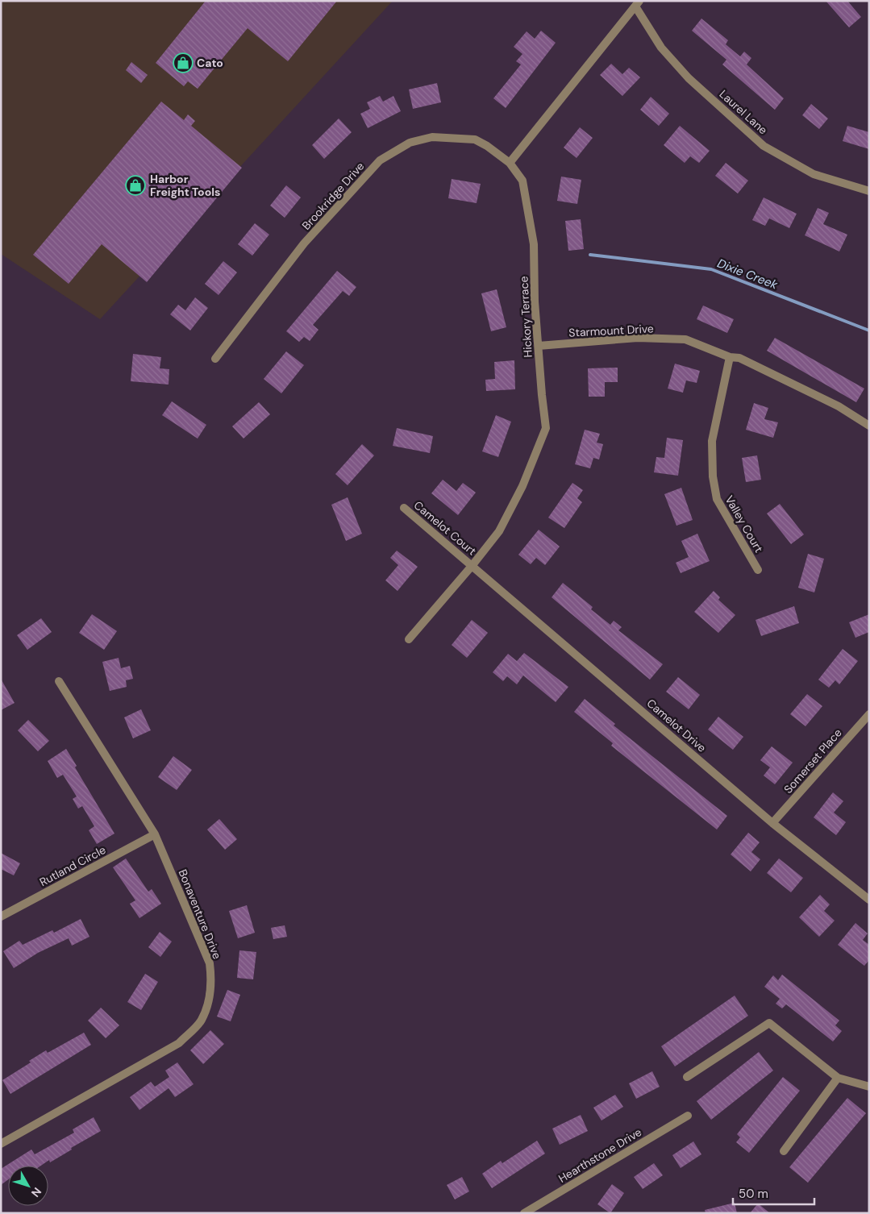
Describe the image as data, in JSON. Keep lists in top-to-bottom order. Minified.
{"streets":{"street":["Laurel Lane","Brookridge Drive","Hickory Terrace","Starmount Drive","Valley Court","Camelot Court","Camelot Drive","Somerset Place","Rutland Circle","Bonaventure Drive","Hearthstone Drive"]},"crossings":[["Brookridge Drive","Hickory Terrace"],["Hickory Terrace","Starmount Drive"],["Hickory Terrace","Camelot Court"],["Hickory Terrace","Camelot Drive"],["Starmount Drive","Valley Court"],["Camelot Court","Camelot Drive"],["Camelot Drive","Somerset Place"],["Rutland Circle","Bonaventure Drive"]],"water":["Dixie Creek"],"places":{"shop":["Cato","Harbor Freight Tools"]},"scale_bar":"50 m","north":"bottom right"}
